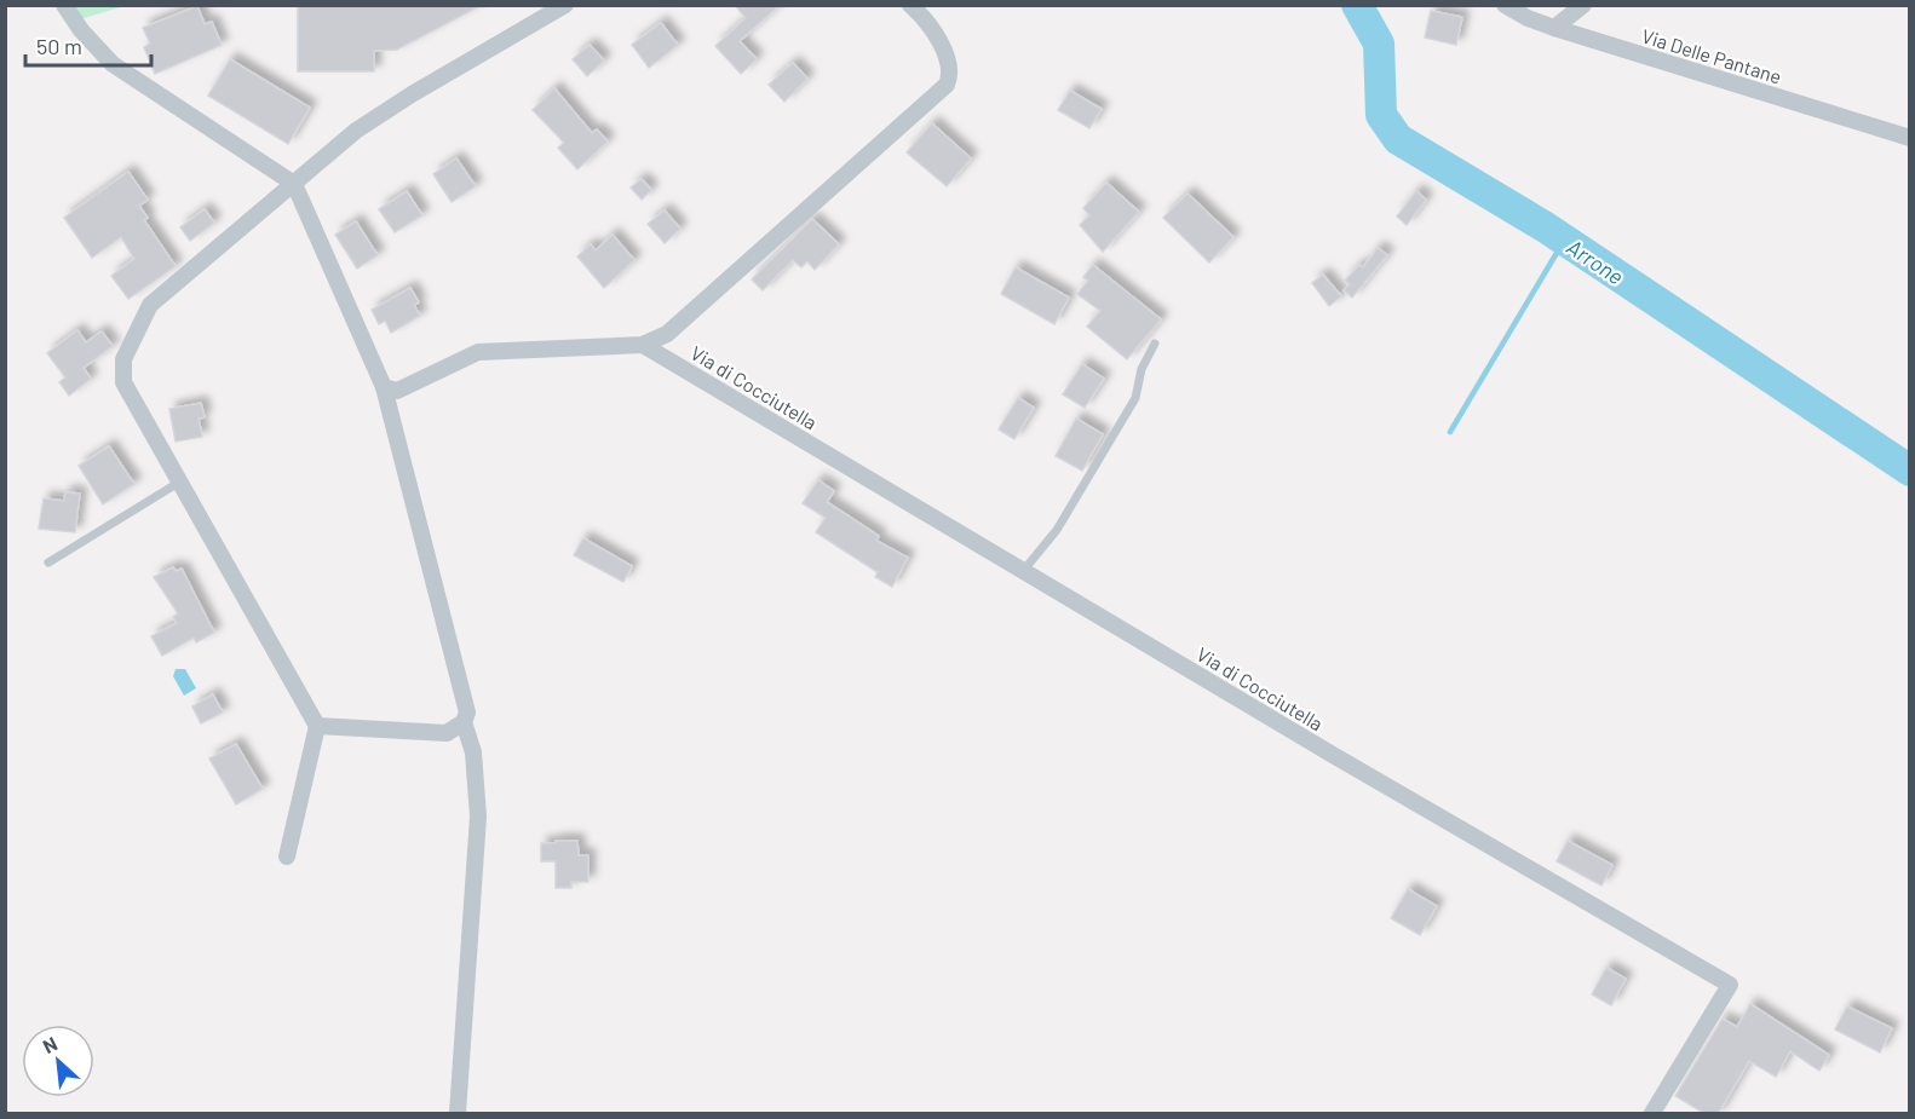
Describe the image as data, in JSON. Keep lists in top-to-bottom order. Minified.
{"streets":{"street":["Via Delle Pantane","Via di Cocciutella"]},"water":["Arrone"],"scale_bar":"50 m","north":"top left"}
